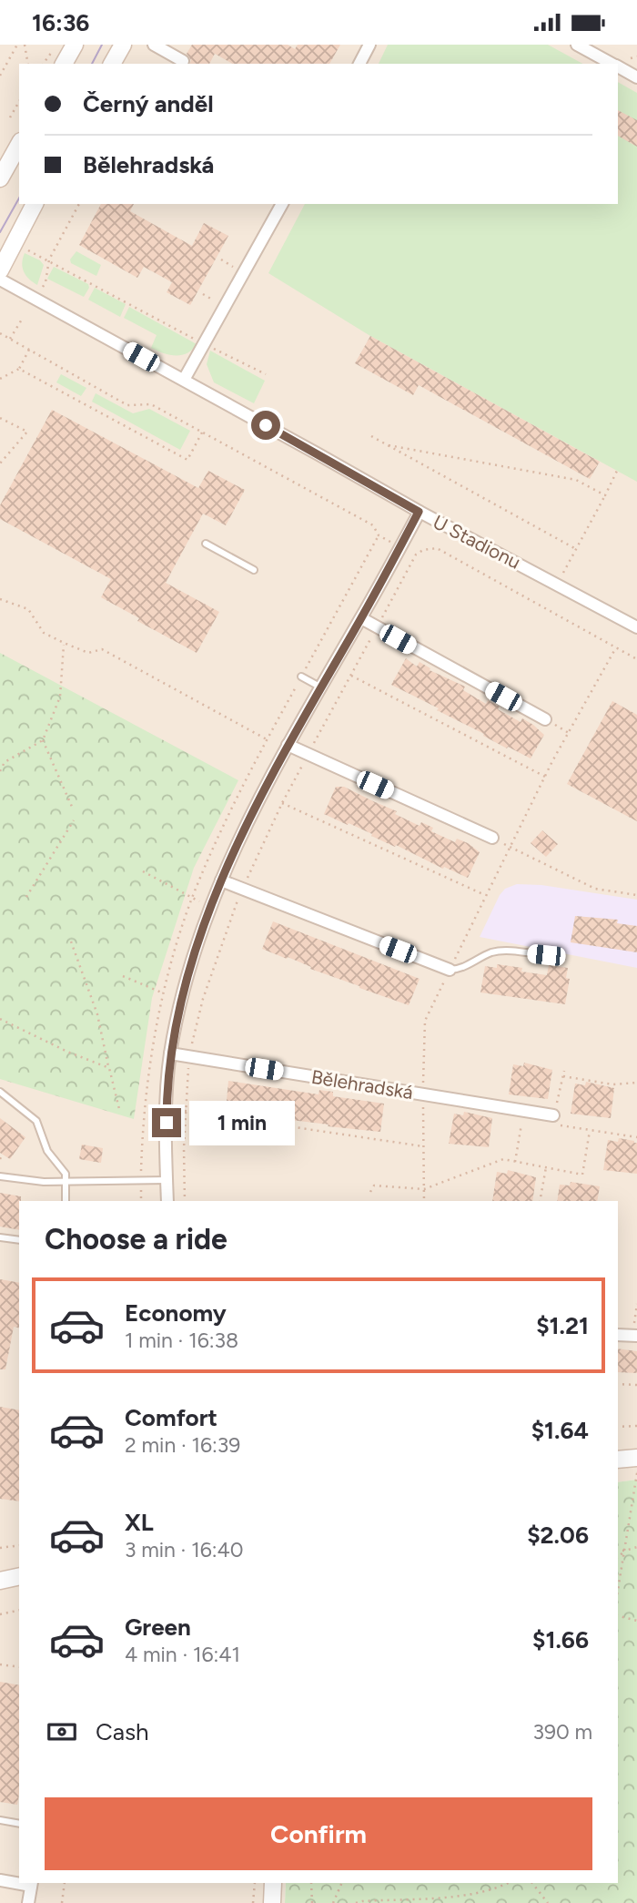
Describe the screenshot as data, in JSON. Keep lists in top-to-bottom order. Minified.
{"streets":{"street":["U Stadionu","Bělehradská"]},"page":{"status":"16:36","banner":["Černý anděl","Bělehradská"],"bubble":"1 min","heading":"Choose a ride","list":[{"name":"Economy","note":"1 min · 16:38","value":"$1.21"},{"name":"Comfort","note":"2 min · 16:39","value":"$1.64"},{"name":"XL","note":"3 min · 16:40","value":"$2.06"},{"name":"Green","note":"4 min · 16:41","value":"$1.66"}],"pay":["Cash","390 m"],"buttons":"Confirm"}}
